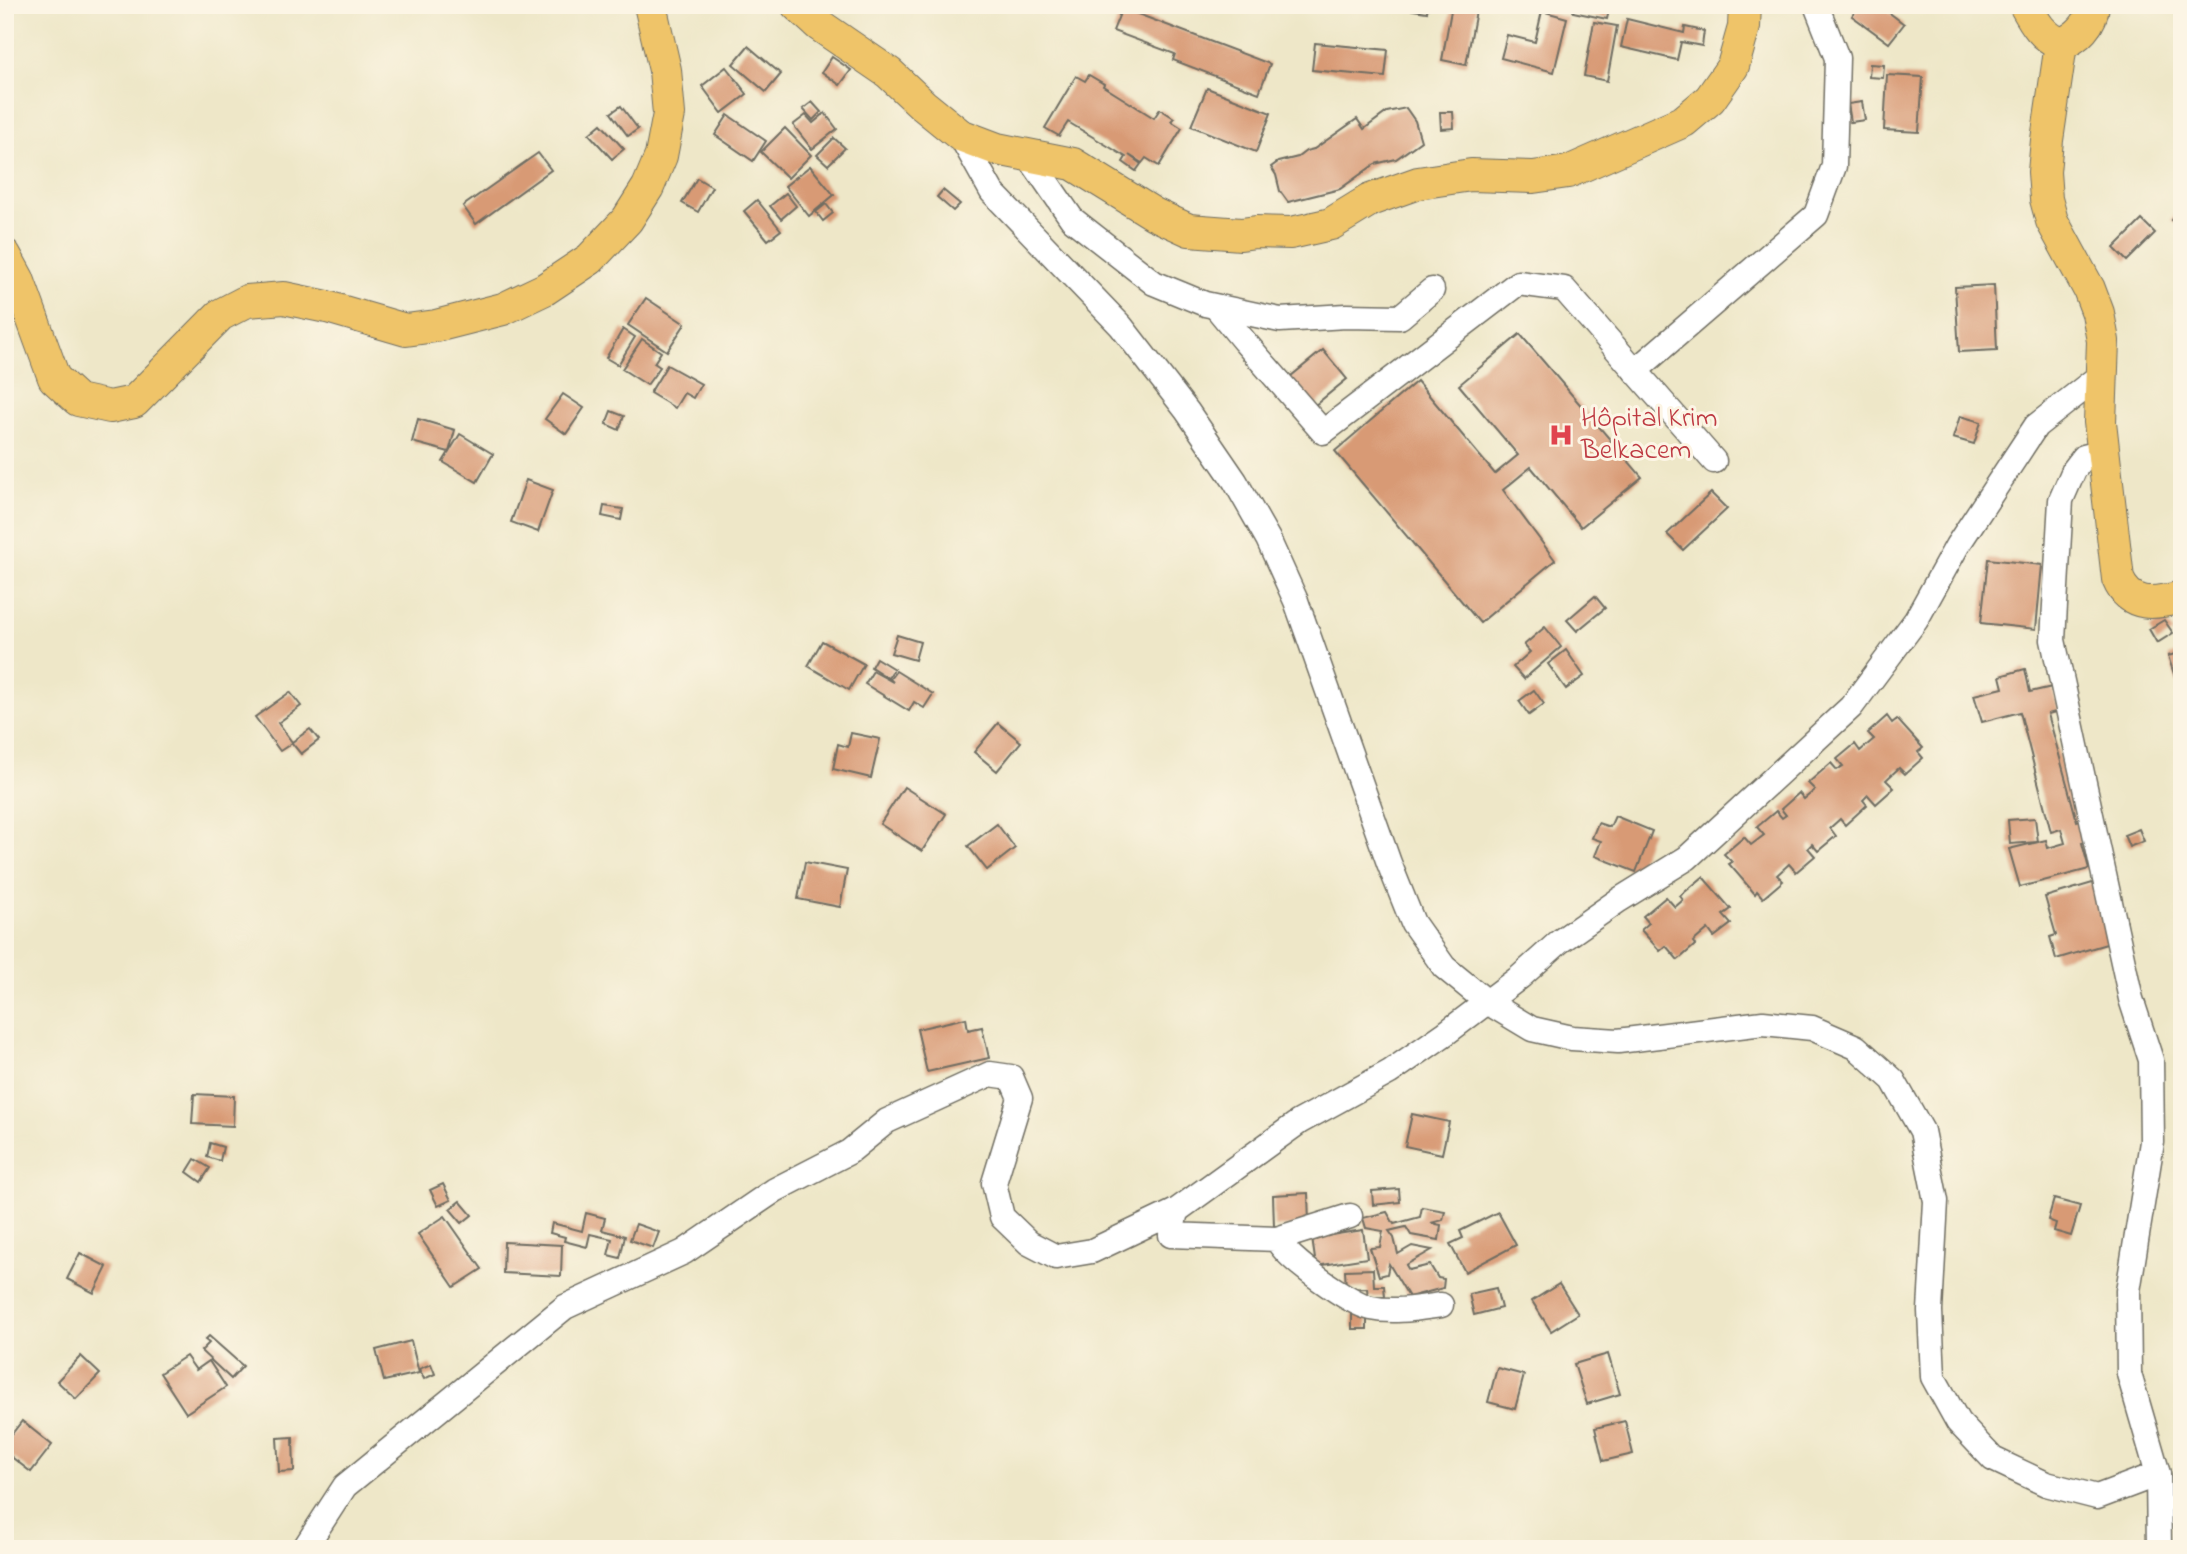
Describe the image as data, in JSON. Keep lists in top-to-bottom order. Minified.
{"places":{"hospital":["Hôpital Krim Belkacem"]}}
